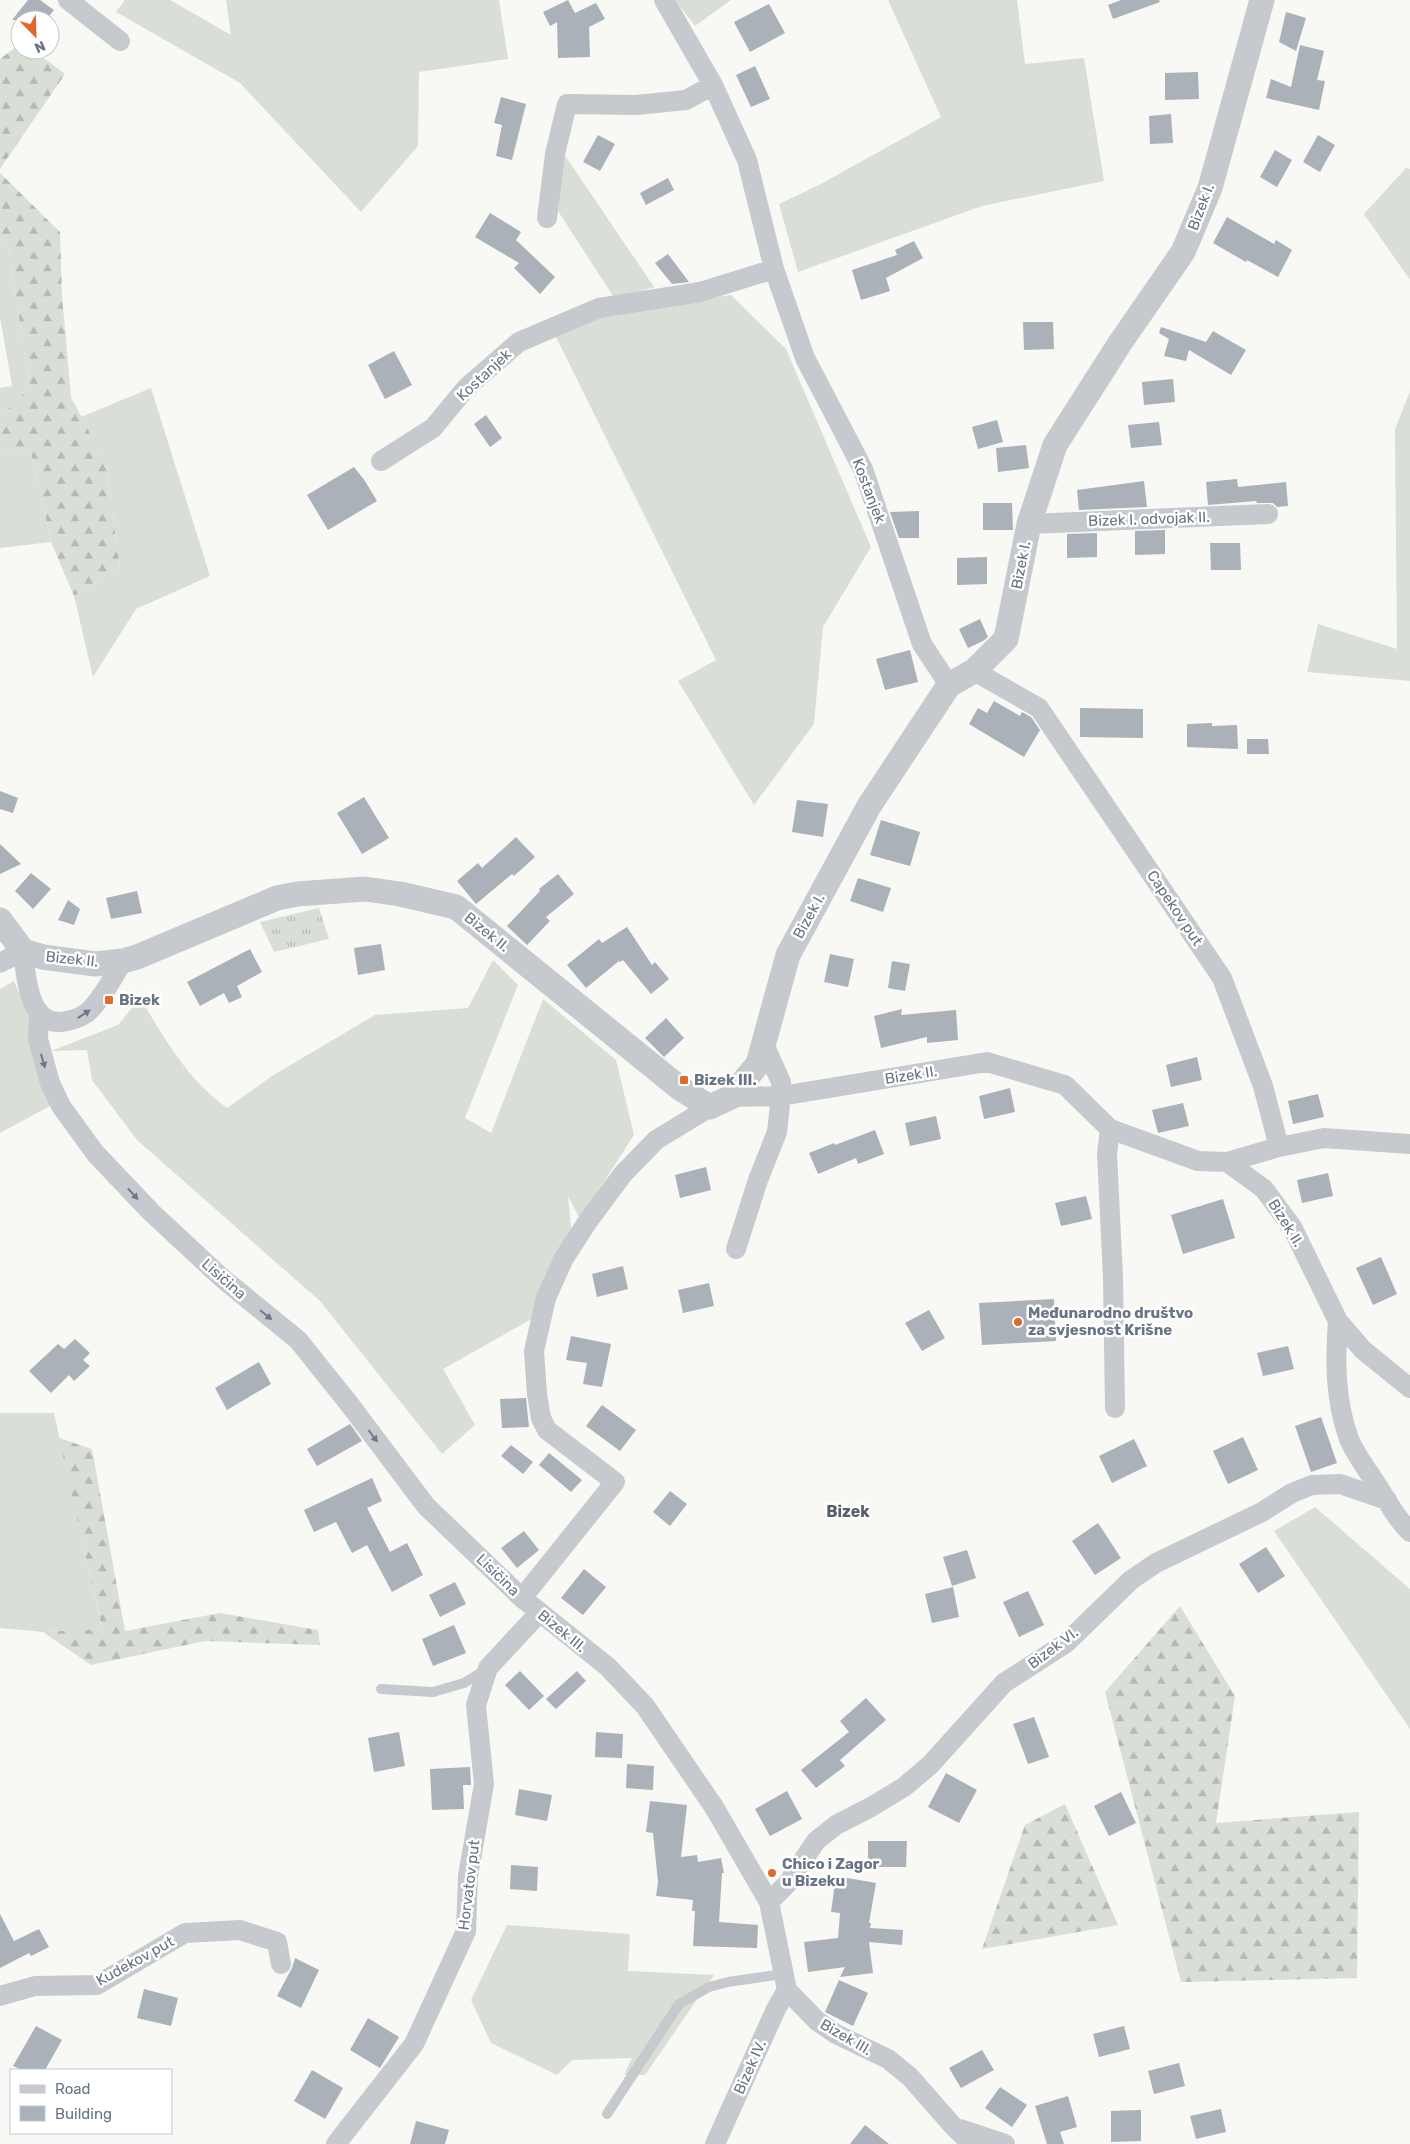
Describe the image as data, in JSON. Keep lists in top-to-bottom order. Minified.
{"streets":{"street":["Bizek I.","Kostanjek","Bizek I. odvojak II.","Capekov put","Bizek II.","Lisičina","Bizek III.","Bizek VI.","Horvatov put","Kudekov put","Bizek IV."]},"crossings":[["Bizek I.","Kostanjek"],["Bizek I.","Bizek I. odvojak II."],["Bizek I.","Capekov put"],["Bizek I.","Bizek II."],["Bizek II.","Lisičina"],["Lisičina","Bizek III."],["Bizek III.","Bizek VI."],["Bizek III.","Horvatov put"],["Bizek III.","Bizek IV."]],"one_way":["Lisičina"],"districts":["Bizek"],"places":{"transit":["Bizek","Bizek III."],"other":["Međunarodno društvo za svjesnost Krišne","Chico i Zagor u Bizeku"]},"legend":["Road","Building"],"north":"bottom right"}
